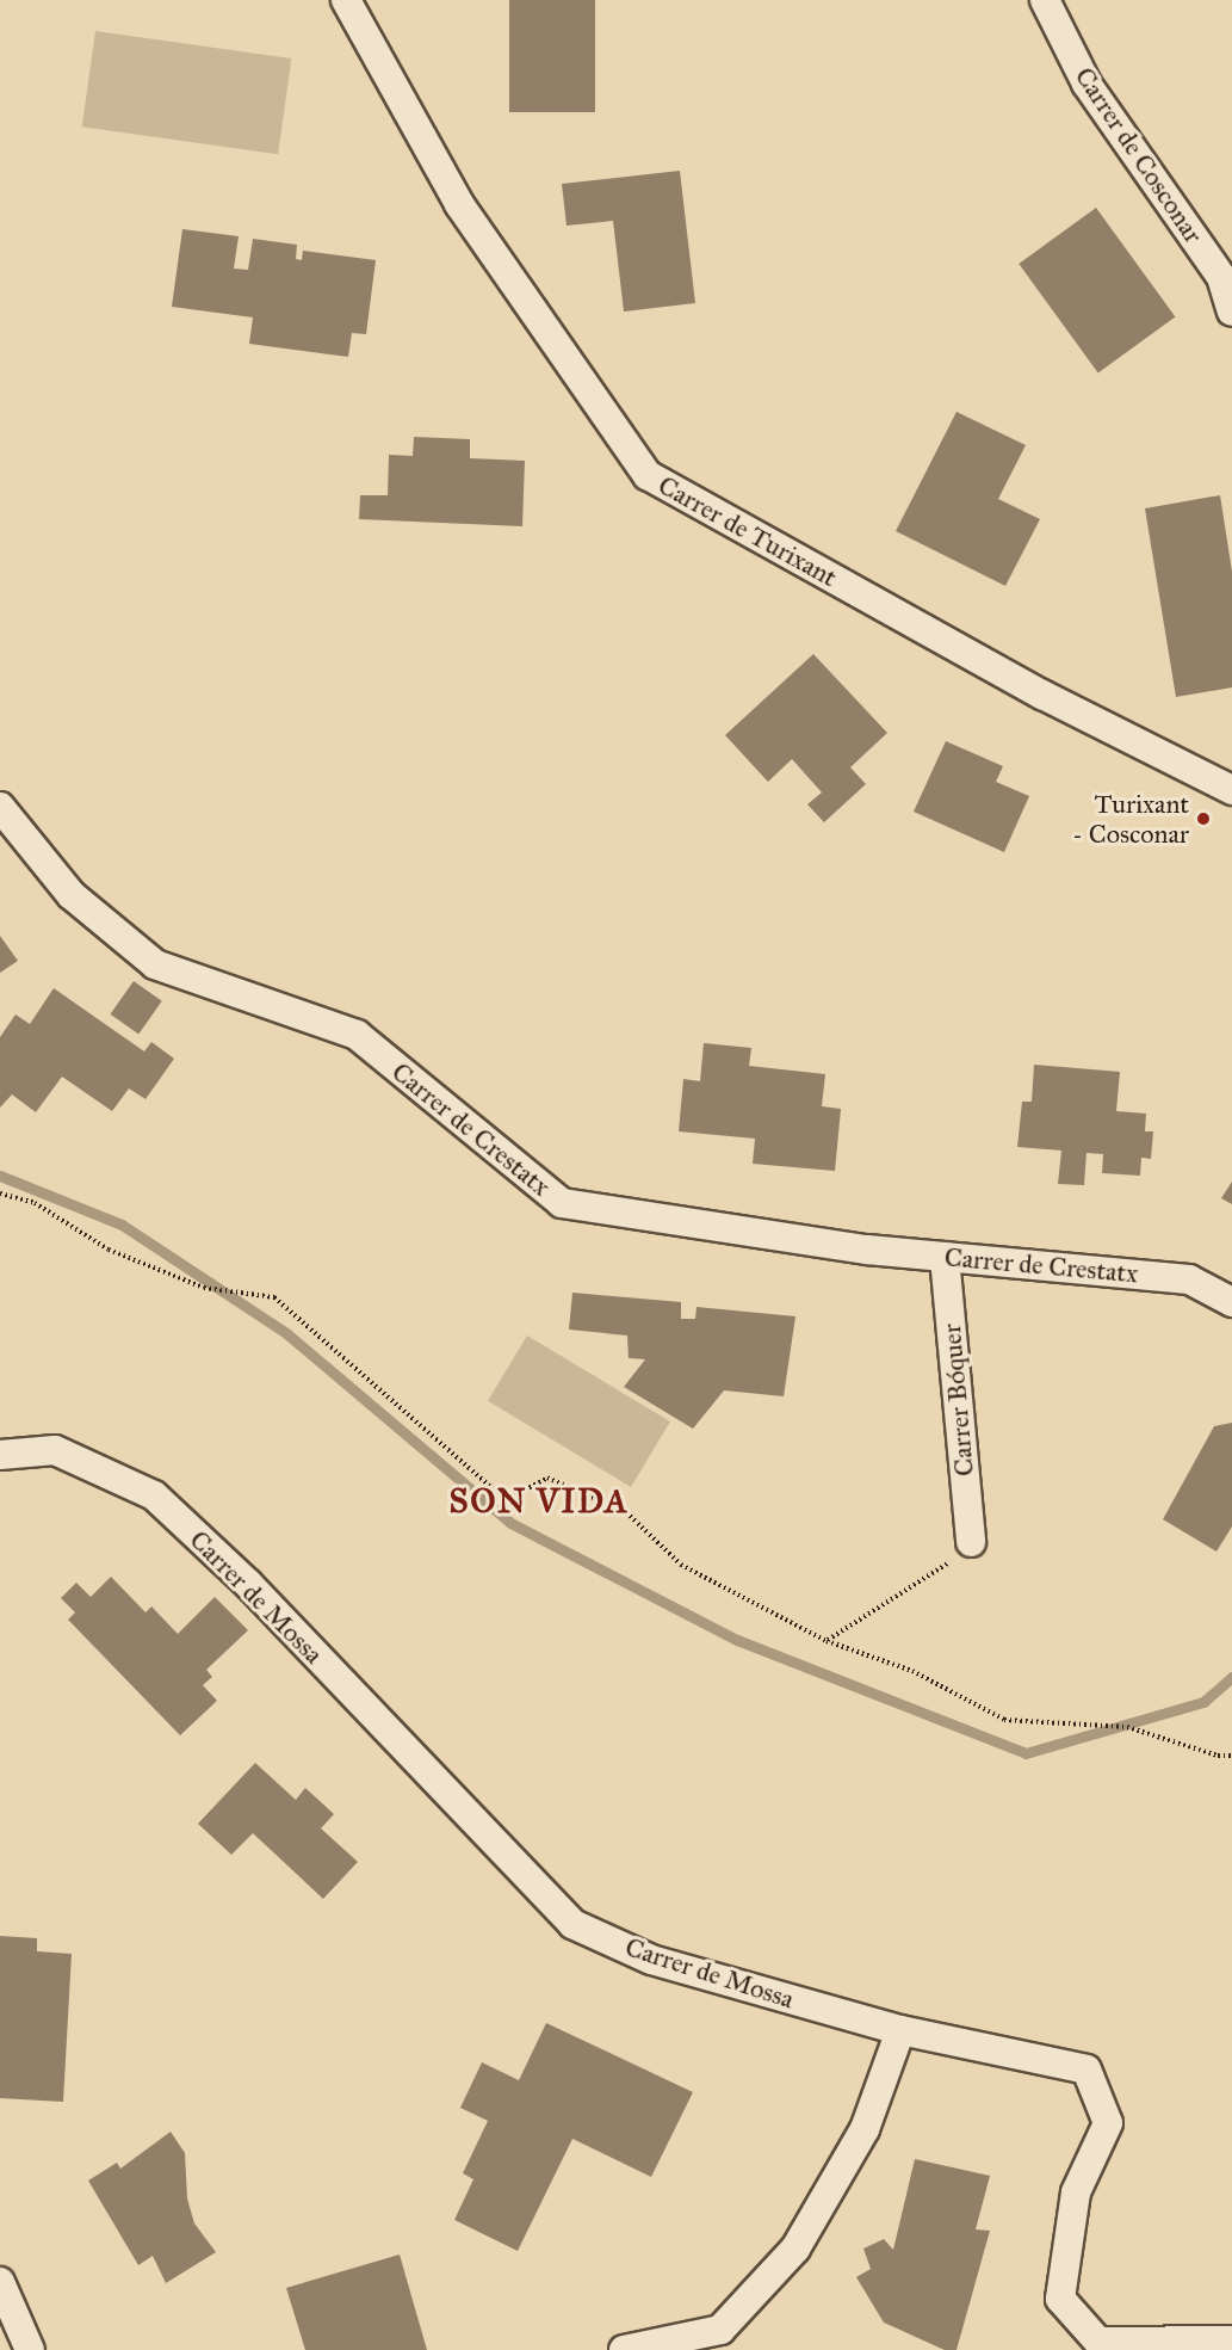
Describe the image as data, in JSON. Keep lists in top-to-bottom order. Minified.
{"streets":{"street":["Carrer de Cosconar","Carrer de Turixant","Carrer de Crestatx","Carrer Bóquer","Carrer de Mossa"]},"crossings":[["Carrer de Crestatx","Carrer Bóquer"]],"districts":["SON VIDA"],"places":["Turixant - Cosconar"]}
